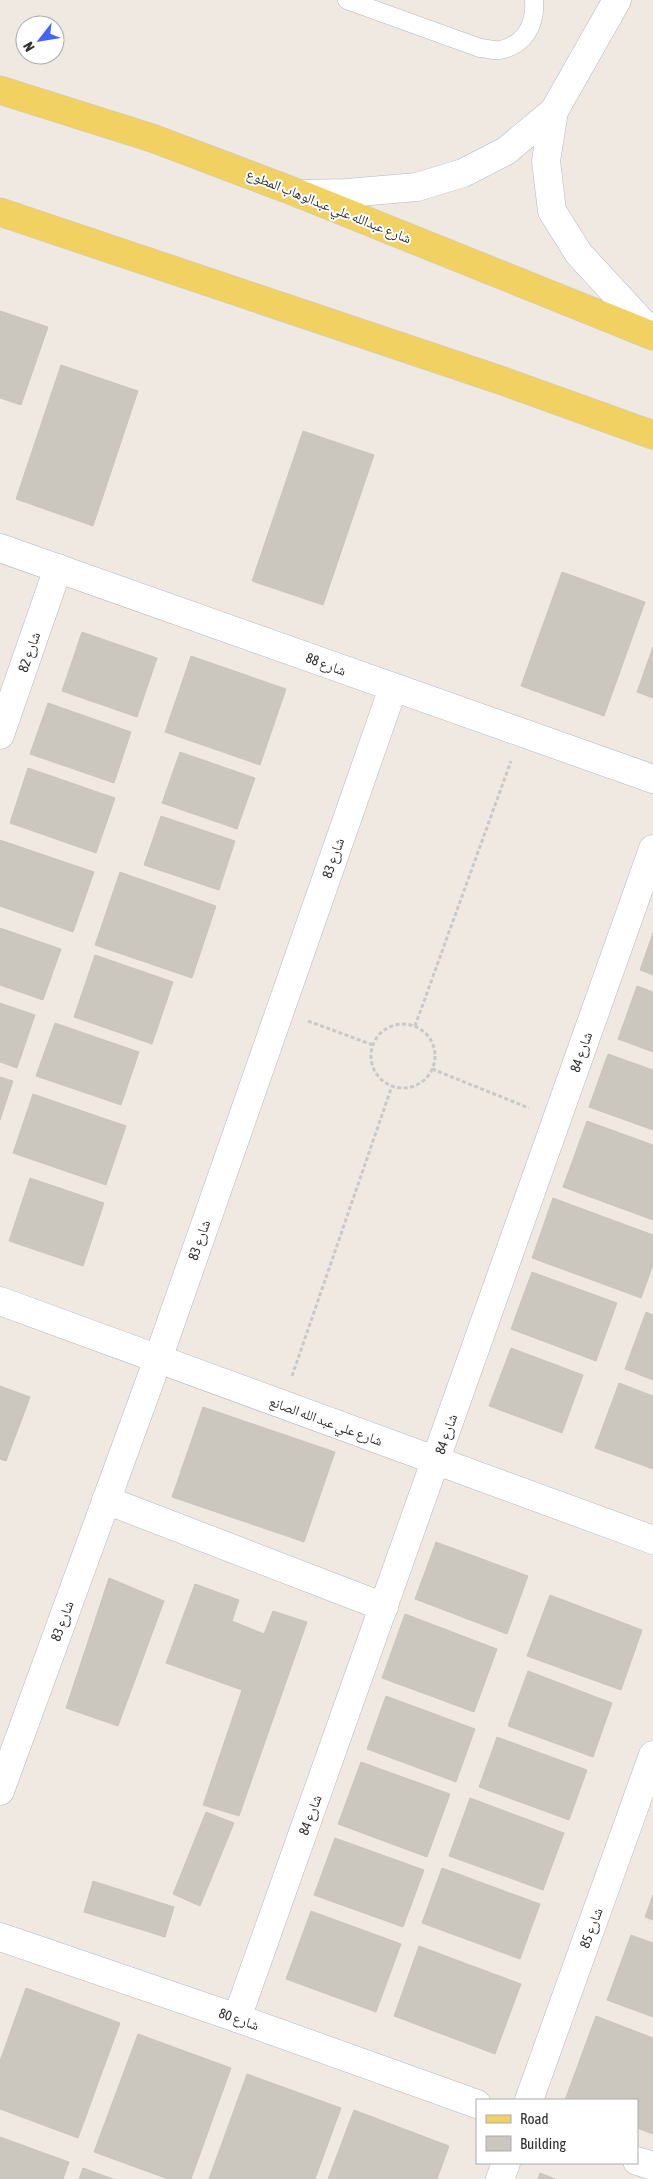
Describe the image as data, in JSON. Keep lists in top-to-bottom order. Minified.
{"streets":{"main road":["شارع عبدالله علي عبدالوهاب المطوع"],"street":["شارع 82","شارع 88","شارع 83","شارع 84","شارع علي عبد الله الصانع","شارع 85","شارع 80"]},"crossings":[["شارع 82","شارع 88"],["شارع 88","شارع 83"],["شارع 83","شارع علي عبد الله الصانع"],["شارع 84","شارع علي عبد الله الصانع"],["شارع 84","شارع 80"]],"legend":["Road","Building"],"north":"bottom left"}
